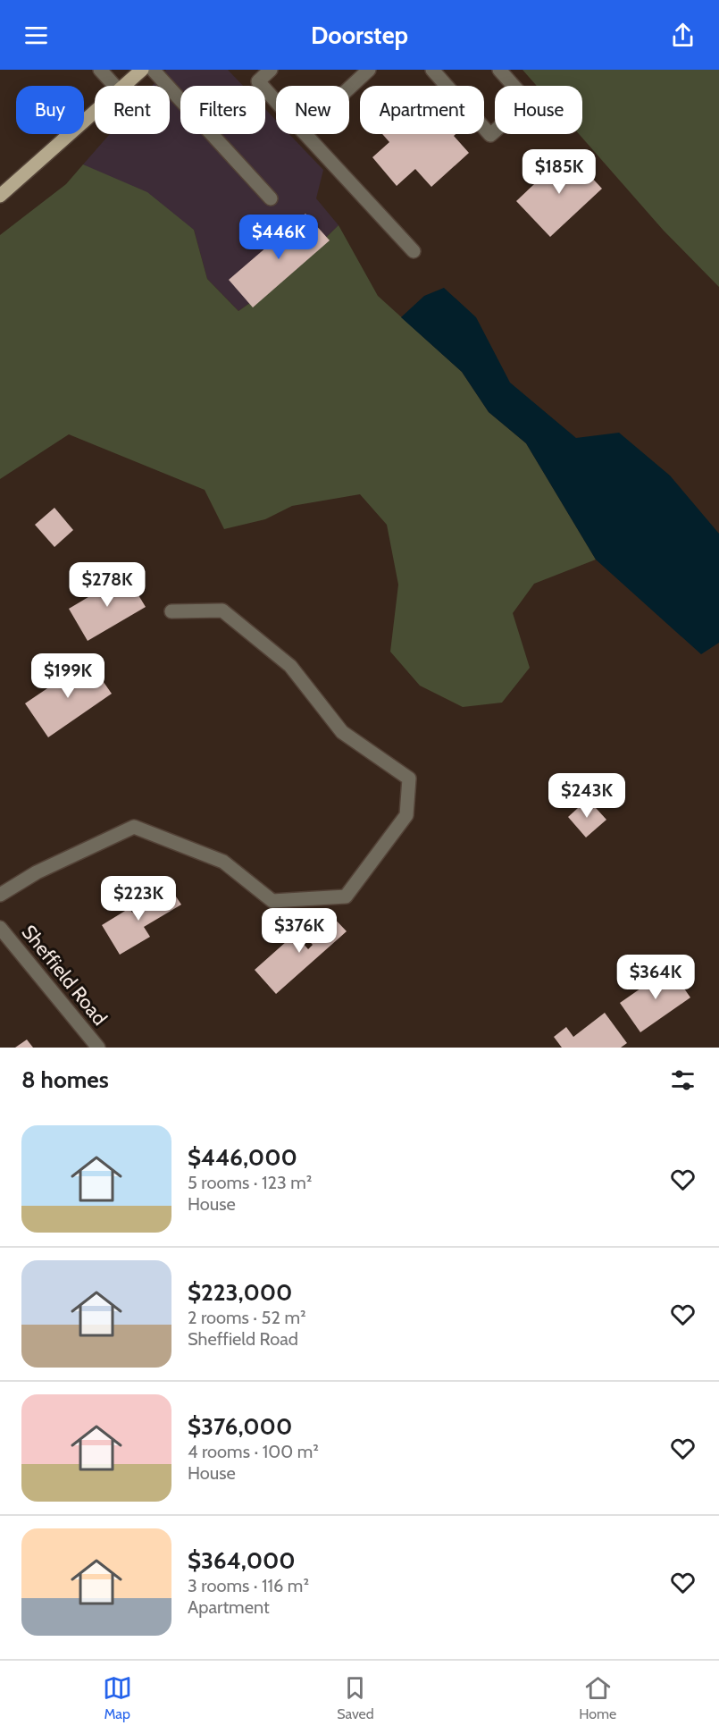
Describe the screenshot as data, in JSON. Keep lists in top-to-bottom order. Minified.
{"streets":{"street":["Sheffield Road"]},"page":{"header":"Doorstep","chip":["Buy","Rent","Filters","New","Apartment","House"],"price":["$185K","$446K","$278K","$199K","$243K","$223K","$376K","$364K"],"heading":"8 homes","list":[{"name":"$446,000","note":"5 rooms · 123 m² · House"},{"name":"$223,000","note":"2 rooms · 52 m² · Sheffield Road"},{"name":"$376,000","note":"4 rooms · 100 m² · House"},{"name":"$364,000","note":"3 rooms · 116 m² · Apartment"}],"tabs":["Map","Saved","Home"]}}
